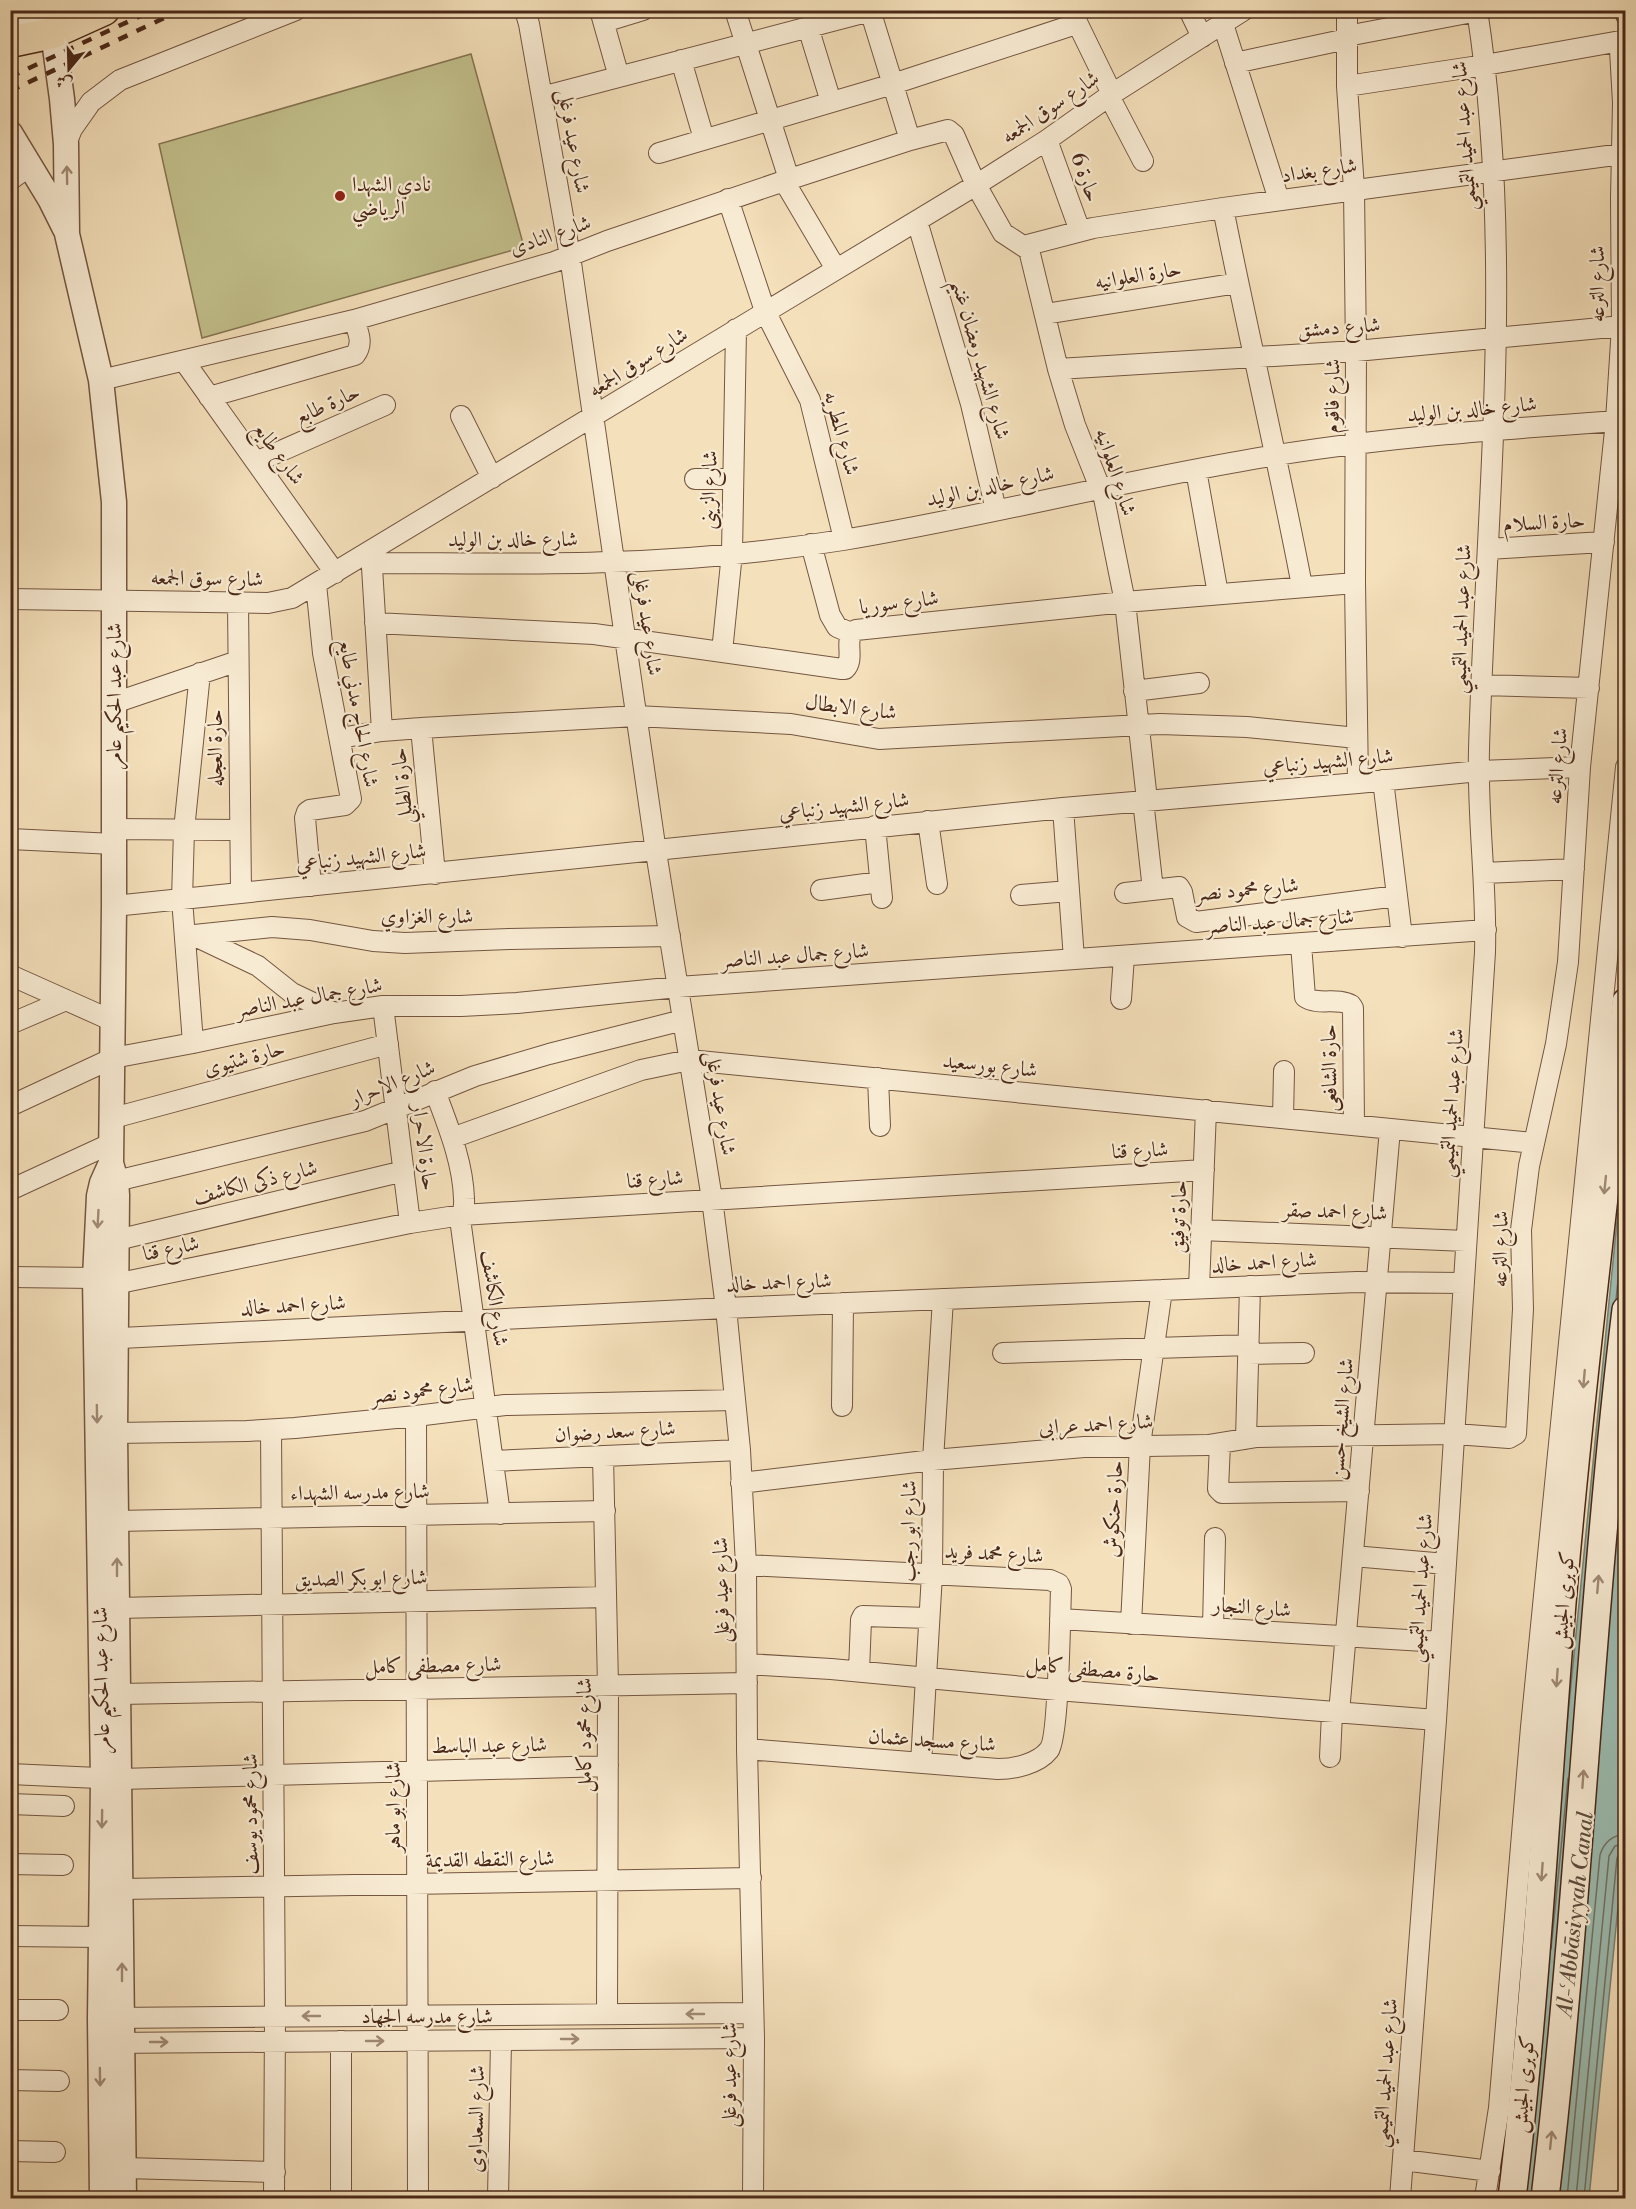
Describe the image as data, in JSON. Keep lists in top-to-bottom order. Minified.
{"streets":{"main road":["كوبرى الجيش"],"street":["شارع سوق الجمعه","شارع عبد الحميد التميمي","شارع عيد فرغلى","شارع بغداد","حارة 6","شارع النادى","حارة العلوانيه","شارع الترعه","شارع دمشق","شارع الشهيد رمضان غنيم","شارع فاقوم","حارة طابع","شارع خالد بن الوليد","شارع المطريه","شارع طايع","شارع العلوانيه","شارع الزينى","حارة السلام","شارع سوريا","شارع عبد الحكيم عامر","شارع الابطال","شارع الحاج مدني طايع","حارة العجله","شارع الشهيد زنباعي","حارة الطبلي","شارع محمود نصر","شارع الغزاوي","شارع جمال عبد الناصر","حارة شتيوى","شارع بورسعيد","حارة الشافعى","شارع الاحرار","حارة الاحرار","شارع قنا","شارع ذكى الكاشف","شارع احمد صقر","حارة توفيق","شارع احمد خالد","شارع الكاشف","شارع الشيخ حسن","شارع احمد عرابى","شارع سعد رضوان","شارع مدرسه الشهداء","حارة حنكوش","شارع ابو رجب","شارع محمد فريد","شارع ابو بكر الصديق","شارع النجار","شارع مصطفى كامل","حارة مصطفى كامل","شارع محمود كامل","شارع مسجد عثمان","شارع عبد الباسط","شارع ابو ماهر","شارع محمود يوسف","شارع النقطه القديمة","شارع مدرسه الجهاد","شارع السعداوى"]},"crossings":[["شارع سوق الجمعه","شارع عيد فرغلى"],["شارع سوق الجمعه","حارة 6"],["شارع سوق الجمعه","شارع النادى"],["شارع سوق الجمعه","شارع الشهيد رمضان غنيم"],["شارع سوق الجمعه","شارع خالد بن الوليد"],["شارع سوق الجمعه","شارع المطريه"],["شارع سوق الجمعه","شارع طايع"],["شارع سوق الجمعه","شارع الزينى"],["شارع سوق الجمعه","شارع عبد الحكيم عامر"],["شارع سوق الجمعه","شارع الحاج مدني طايع"],["شارع سوق الجمعه","حارة العجله"],["شارع عبد الحميد التميمي","شارع بغداد"],["شارع عبد الحميد التميمي","شارع الترعه"],["شارع عبد الحميد التميمي","شارع دمشق"],["شارع عبد الحميد التميمي","شارع خالد بن الوليد"],["شارع عبد الحميد التميمي","حارة السلام"],["شارع عبد الحميد التميمي","شارع الشهيد زنباعي"],["شارع عبد الحميد التميمي","شارع جمال عبد الناصر"],["شارع عبد الحميد التميمي","شارع بورسعيد"],["شارع عبد الحميد التميمي","شارع احمد صقر"],["شارع عبد الحميد التميمي","شارع احمد خالد"],["شارع عبد الحميد التميمي","شارع احمد عرابى"],["شارع عبد الحميد التميمي","شارع النجار"],["شارع عبد الحميد التميمي","حارة مصطفى كامل"],["شارع عيد فرغلى","شارع النادى"],["شارع عيد فرغلى","شارع خالد بن الوليد"],["شارع عيد فرغلى","شارع سوريا"],["شارع عيد فرغلى","شارع الابطال"],["شارع عيد فرغلى","شارع الشهيد زنباعي"],["شارع عيد فرغلى","شارع محمود نصر"],["شارع عيد فرغلى","شارع الغزاوي"],["شارع عيد فرغلى","شارع جمال عبد الناصر"],["شارع عيد فرغلى","شارع بورسعيد"],["شارع عيد فرغلى","شارع الاحرار"],["شارع عيد فرغلى","شارع قنا"],["شارع عيد فرغلى","شارع احمد خالد"],["شارع عيد فرغلى","شارع احمد عرابى"],["شارع عيد فرغلى","شارع سعد رضوان"],["شارع عيد فرغلى","شارع محمد فريد"],["شارع عيد فرغلى","شارع مصطفى كامل"],["شارع عيد فرغلى","حارة مصطفى كامل"],["شارع عيد فرغلى","شارع مسجد عثمان"],["شارع عيد فرغلى","شارع النقطه القديمة"],["شارع عيد فرغلى","شارع مدرسه الجهاد"],["شارع بغداد","حارة 6"],["شارع بغداد","شارع الترعه"],["شارع بغداد","شارع فاقوم"],["شارع بغداد","شارع العلوانيه"],["شارع النادى","شارع المطريه"],["شارع النادى","شارع طايع"],["شارع النادى","شارع عبد الحكيم عامر"],["حارة العلوانيه","شارع العلوانيه"],["شارع الترعه","شارع دمشق"],["شارع الترعه","شارع خالد بن الوليد"],["شارع الترعه","حارة السلام"],["شارع الترعه","شارع الشهيد زنباعي"],["شارع الترعه","شارع بورسعيد"],["شارع الترعه","شارع احمد عرابى"],["شارع دمشق","شارع فاقوم"],["شارع دمشق","شارع العلوانيه"],["شارع الشهيد رمضان غنيم","شارع خالد بن الوليد"],["شارع فاقوم","شارع خالد بن الوليد"],["شارع فاقوم","شارع سوريا"],["شارع فاقوم","شارع الابطال"],["شارع فاقوم","شارع الشهيد زنباعي"],["حارة طابع","شارع طايع"],["شارع خالد بن الوليد","شارع المطريه"],["شارع خالد بن الوليد","شارع العلوانيه"],["شارع خالد بن الوليد","شارع الزينى"],["شارع العلوانيه","شارع سوريا"],["شارع العلوانيه","شارع الابطال"],["شارع العلوانيه","شارع الشهيد زنباعي"],["شارع العلوانيه","شارع محمود نصر"],["شارع الزينى","شارع سوريا"],["شارع عبد الحكيم عامر","شارع الشهيد زنباعي"],["شارع عبد الحكيم عامر","شارع محمود نصر"],["شارع عبد الحكيم عامر","شارع جمال عبد الناصر"],["شارع عبد الحكيم عامر","حارة شتيوى"],["شارع عبد الحكيم عامر","شارع الاحرار"],["شارع عبد الحكيم عامر","شارع قنا"],["شارع عبد الحكيم عامر","شارع ذكى الكاشف"],["شارع عبد الحكيم عامر","شارع احمد خالد"],["شارع عبد الحكيم عامر","شارع مدرسه الشهداء"],["شارع عبد الحكيم عامر","شارع ابو بكر الصديق"],["شارع عبد الحكيم عامر","شارع مصطفى كامل"],["شارع عبد الحكيم عامر","شارع عبد الباسط"],["شارع عبد الحكيم عامر","شارع النقطه القديمة"],["شارع عبد الحكيم عامر","شارع مدرسه الجهاد"],["شارع الابطال","شارع الحاج مدني طايع"],["شارع الابطال","حارة الطبلي"],["شارع الحاج مدني طايع","شارع الشهيد زنباعي"],["حارة العجله","شارع الشهيد زنباعي"],["شارع الشهيد زنباعي","حارة الطبلي"],["شارع محمود نصر","شارع الكاشف"],["شارع محمود نصر","شارع ابو ماهر"],["شارع محمود نصر","شارع محمود يوسف"],["شارع جمال عبد الناصر","حارة الشافعى"],["شارع جمال عبد الناصر","حارة الاحرار"],["حارة شتيوى","حارة الاحرار"],["شارع بورسعيد","حارة الشافعى"],["شارع بورسعيد","حارة توفيق"],["شارع بورسعيد","شارع الكاشف"],["شارع بورسعيد","شارع الشيخ حسن"],["شارع الاحرار","حارة الاحرار"],["شارع الاحرار","شارع الكاشف"],["حارة الاحرار","شارع قنا"],["حارة الاحرار","شارع ذكى الكاشف"],["شارع قنا","حارة توفيق"],["شارع قنا","شارع الكاشف"],["شارع احمد صقر","حارة توفيق"],["شارع احمد صقر","شارع الشيخ حسن"],["حارة توفيق","شارع احمد خالد"],["شارع احمد خالد","شارع الكاشف"],["شارع احمد خالد","شارع الشيخ حسن"],["شارع احمد خالد","حارة حنكوش"],["شارع احمد خالد","شارع ابو رجب"],["شارع الكاشف","شارع سعد رضوان"],["شارع الكاشف","شارع مدرسه الشهداء"],["شارع الشيخ حسن","شارع احمد عرابى"],["شارع الشيخ حسن","شارع النجار"],["شارع الشيخ حسن","حارة مصطفى كامل"],["شارع احمد عرابى","حارة حنكوش"],["شارع احمد عرابى","شارع ابو رجب"],["شارع سعد رضوان","شارع محمود كامل"],["شارع مدرسه الشهداء","شارع محمود كامل"],["شارع مدرسه الشهداء","شارع ابو ماهر"],["شارع مدرسه الشهداء","شارع محمود يوسف"],["حارة حنكوش","شارع النجار"],["شارع ابو رجب","شارع محمد فريد"],["شارع ابو رجب","حارة مصطفى كامل"],["شارع ابو رجب","شارع مسجد عثمان"],["شارع محمد فريد","شارع النجار"],["شارع محمد فريد","شارع مسجد عثمان"],["شارع ابو بكر الصديق","شارع محمود كامل"],["شارع ابو بكر الصديق","شارع ابو ماهر"],["شارع ابو بكر الصديق","شارع محمود يوسف"],["شارع النجار","شارع مسجد عثمان"],["شارع مصطفى كامل","حارة مصطفى كامل"],["شارع مصطفى كامل","شارع محمود كامل"],["شارع مصطفى كامل","شارع ابو ماهر"],["شارع مصطفى كامل","شارع محمود يوسف"],["حارة مصطفى كامل","شارع مسجد عثمان"],["شارع محمود كامل","شارع عبد الباسط"],["شارع محمود كامل","شارع النقطه القديمة"],["شارع محمود كامل","شارع مدرسه الجهاد"],["شارع عبد الباسط","شارع ابو ماهر"],["شارع عبد الباسط","شارع محمود يوسف"],["شارع ابو ماهر","شارع النقطه القديمة"],["شارع ابو ماهر","شارع مدرسه الجهاد"],["شارع محمود يوسف","شارع النقطه القديمة"],["شارع محمود يوسف","شارع مدرسه الجهاد"],["شارع مدرسه الجهاد","شارع السعداوى"]],"water":["Al-ʿAbbāsiyyah Canal"],"places":["نادي الشهدا الرياضي"],"north":"bottom"}
